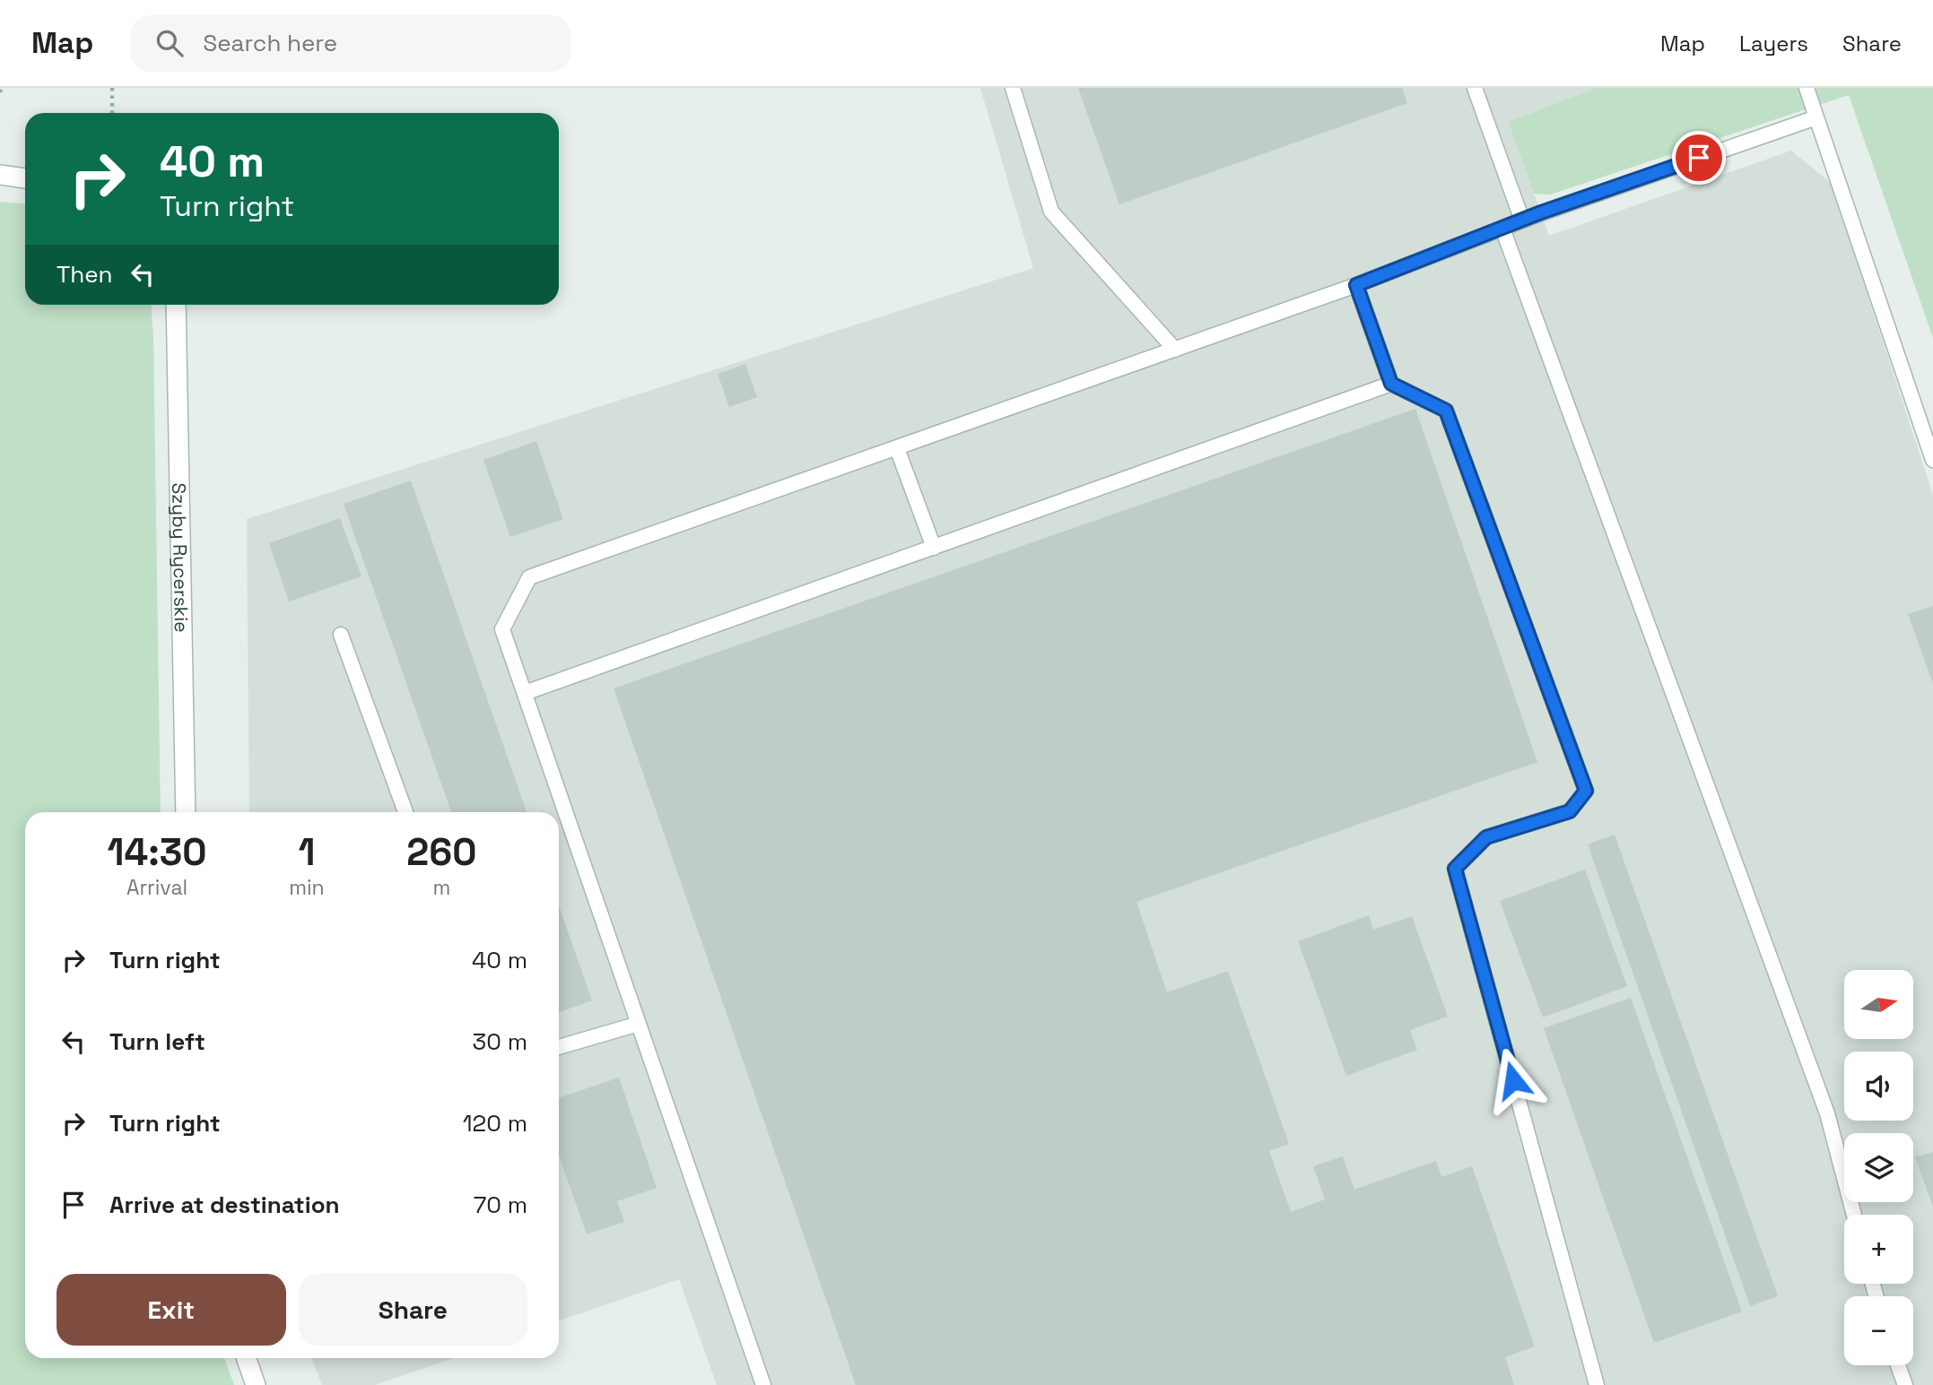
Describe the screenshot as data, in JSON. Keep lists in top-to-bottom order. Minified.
{"streets":{"street":["Szyby Rycerskie"]},"north":"right","page":{"header":"Map","search":"Search here","nav":["Map","Layers","Share"],"turn":["40 m","Turn right"],"then":"Then","eta":["14:30","Arrival","1","min","260","m"],"list":[{"name":"Turn right","value":"40 m"},{"name":"Turn left","value":"30 m"},{"name":"Turn right","value":"120 m"},{"name":"Arrive at destination","value":"70 m"}],"map_buttons":["+","−"],"buttons":["Exit","Share"]}}
